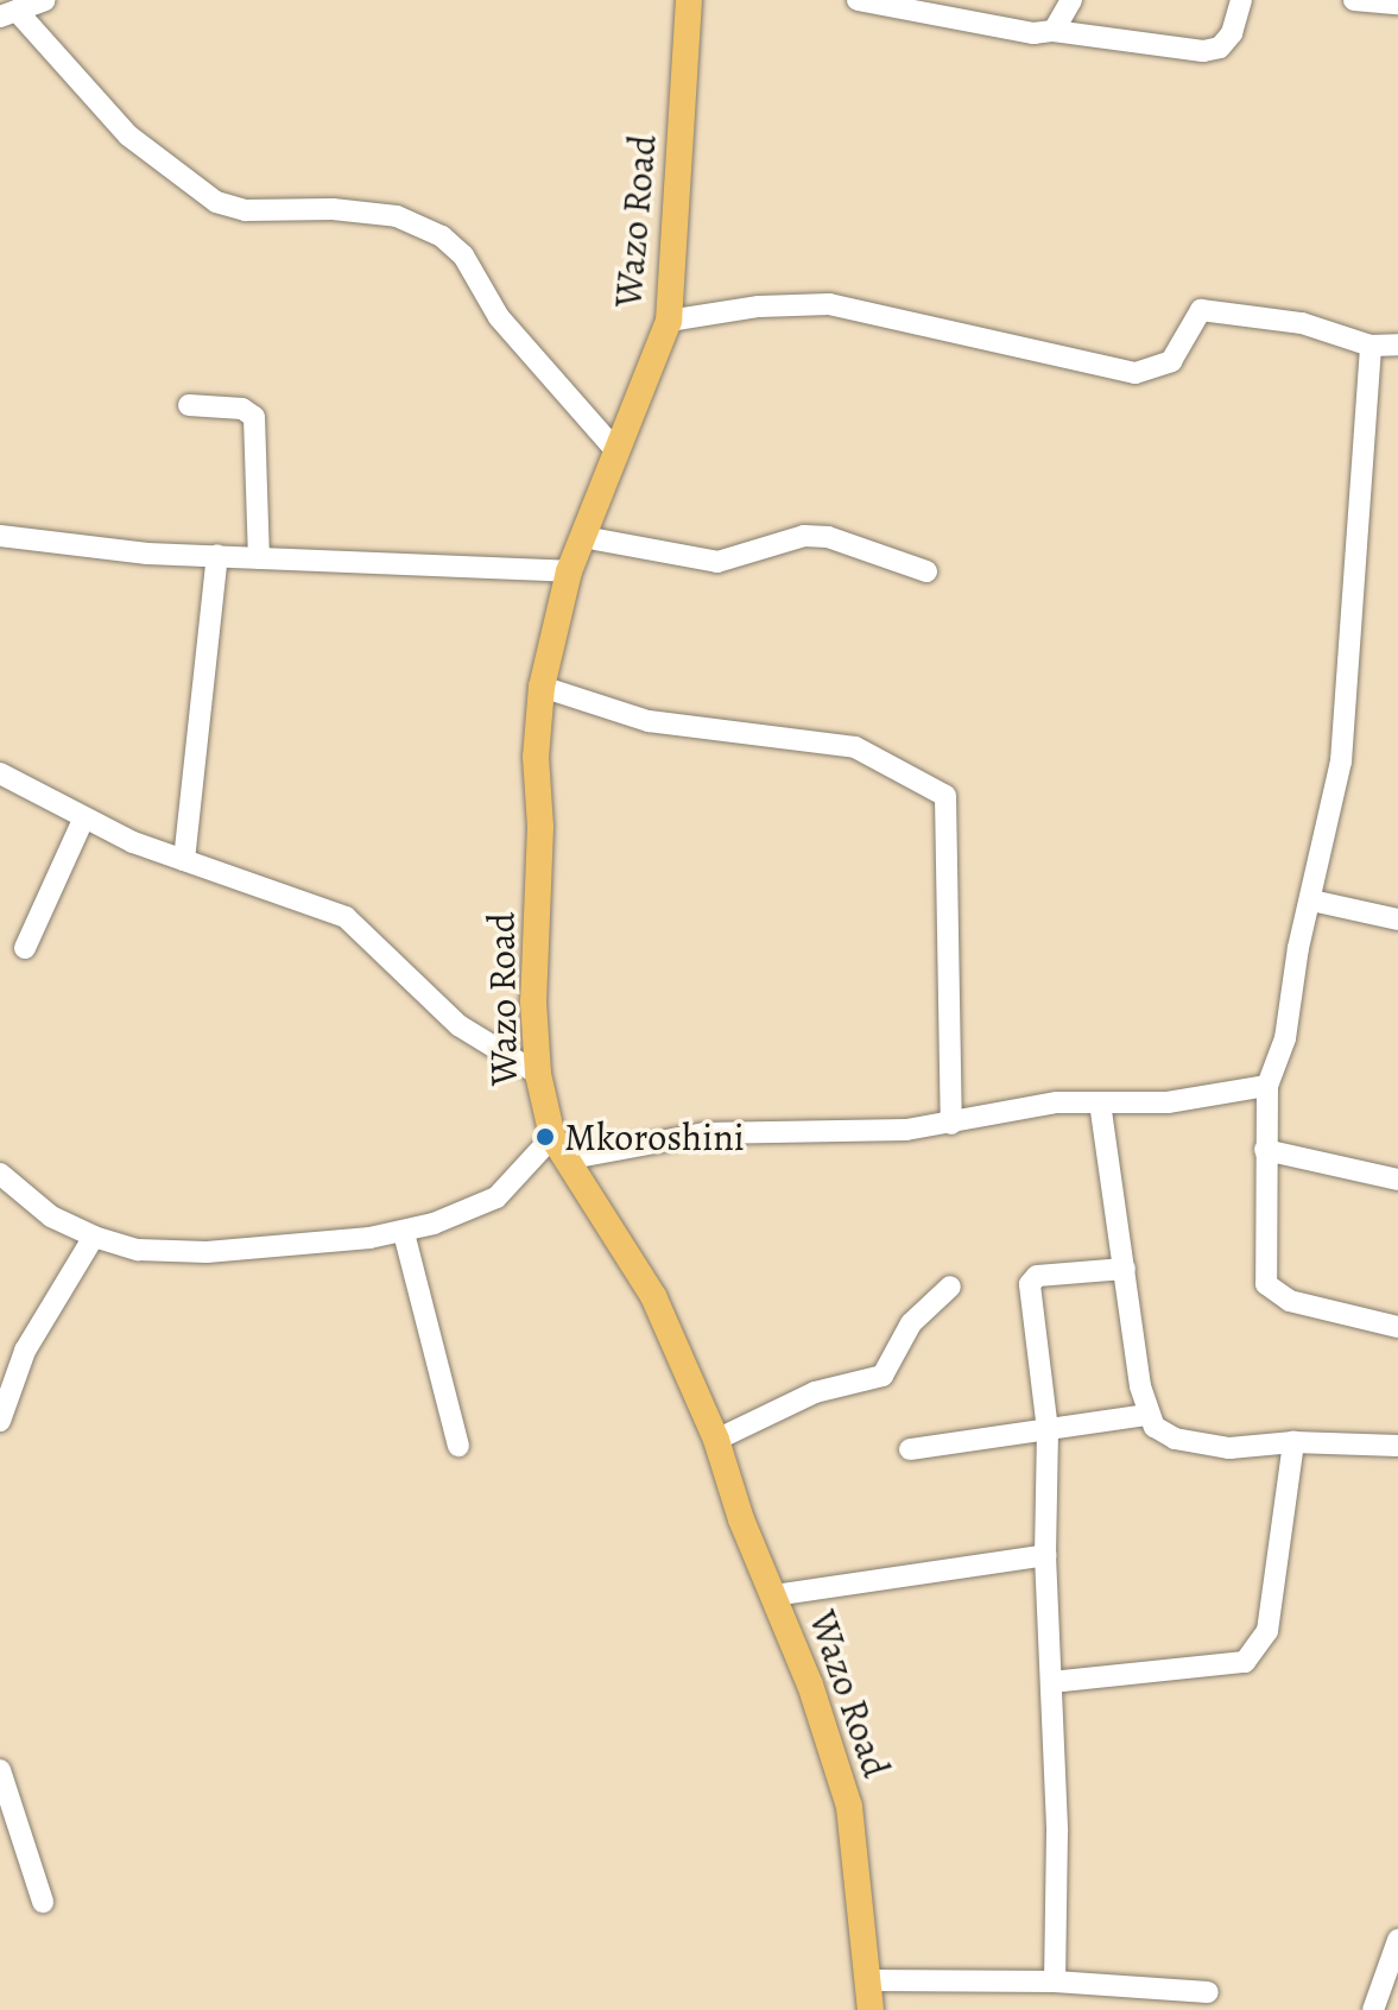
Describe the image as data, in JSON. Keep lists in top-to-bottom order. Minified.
{"streets":{"main road":["Wazo Road"]},"places":["Mkoroshini"]}
